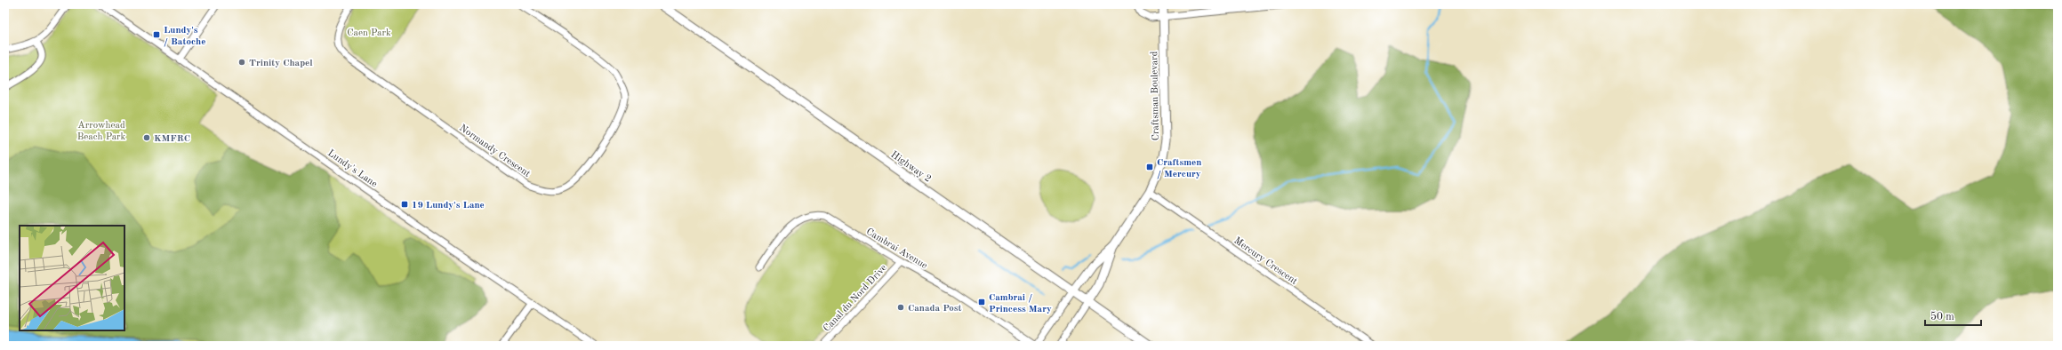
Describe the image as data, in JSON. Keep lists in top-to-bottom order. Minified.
{"streets":{"main road":["Craftsman Boulevard","Highway 2"],"street":["Normandy Crescent","Lundy's Lane","Cambrai Avenue","Mercury Crescent","Canal du Nord Drive"]},"crossings":[["Craftsman Boulevard","Highway 2"],["Craftsman Boulevard","Mercury Crescent"],["Cambrai Avenue","Canal du Nord Drive"]],"parks":["Caen Park","Arrowhead Beach Park"],"places":{"transit":["Lundy's / Batoche","Craftsmen / Mercury","19 Lundy's Lane","Cambrai / Princess Mary"],"other":["Trinity Chapel","KMFRC","Canada Post"]},"scale_bar":"50 m"}
